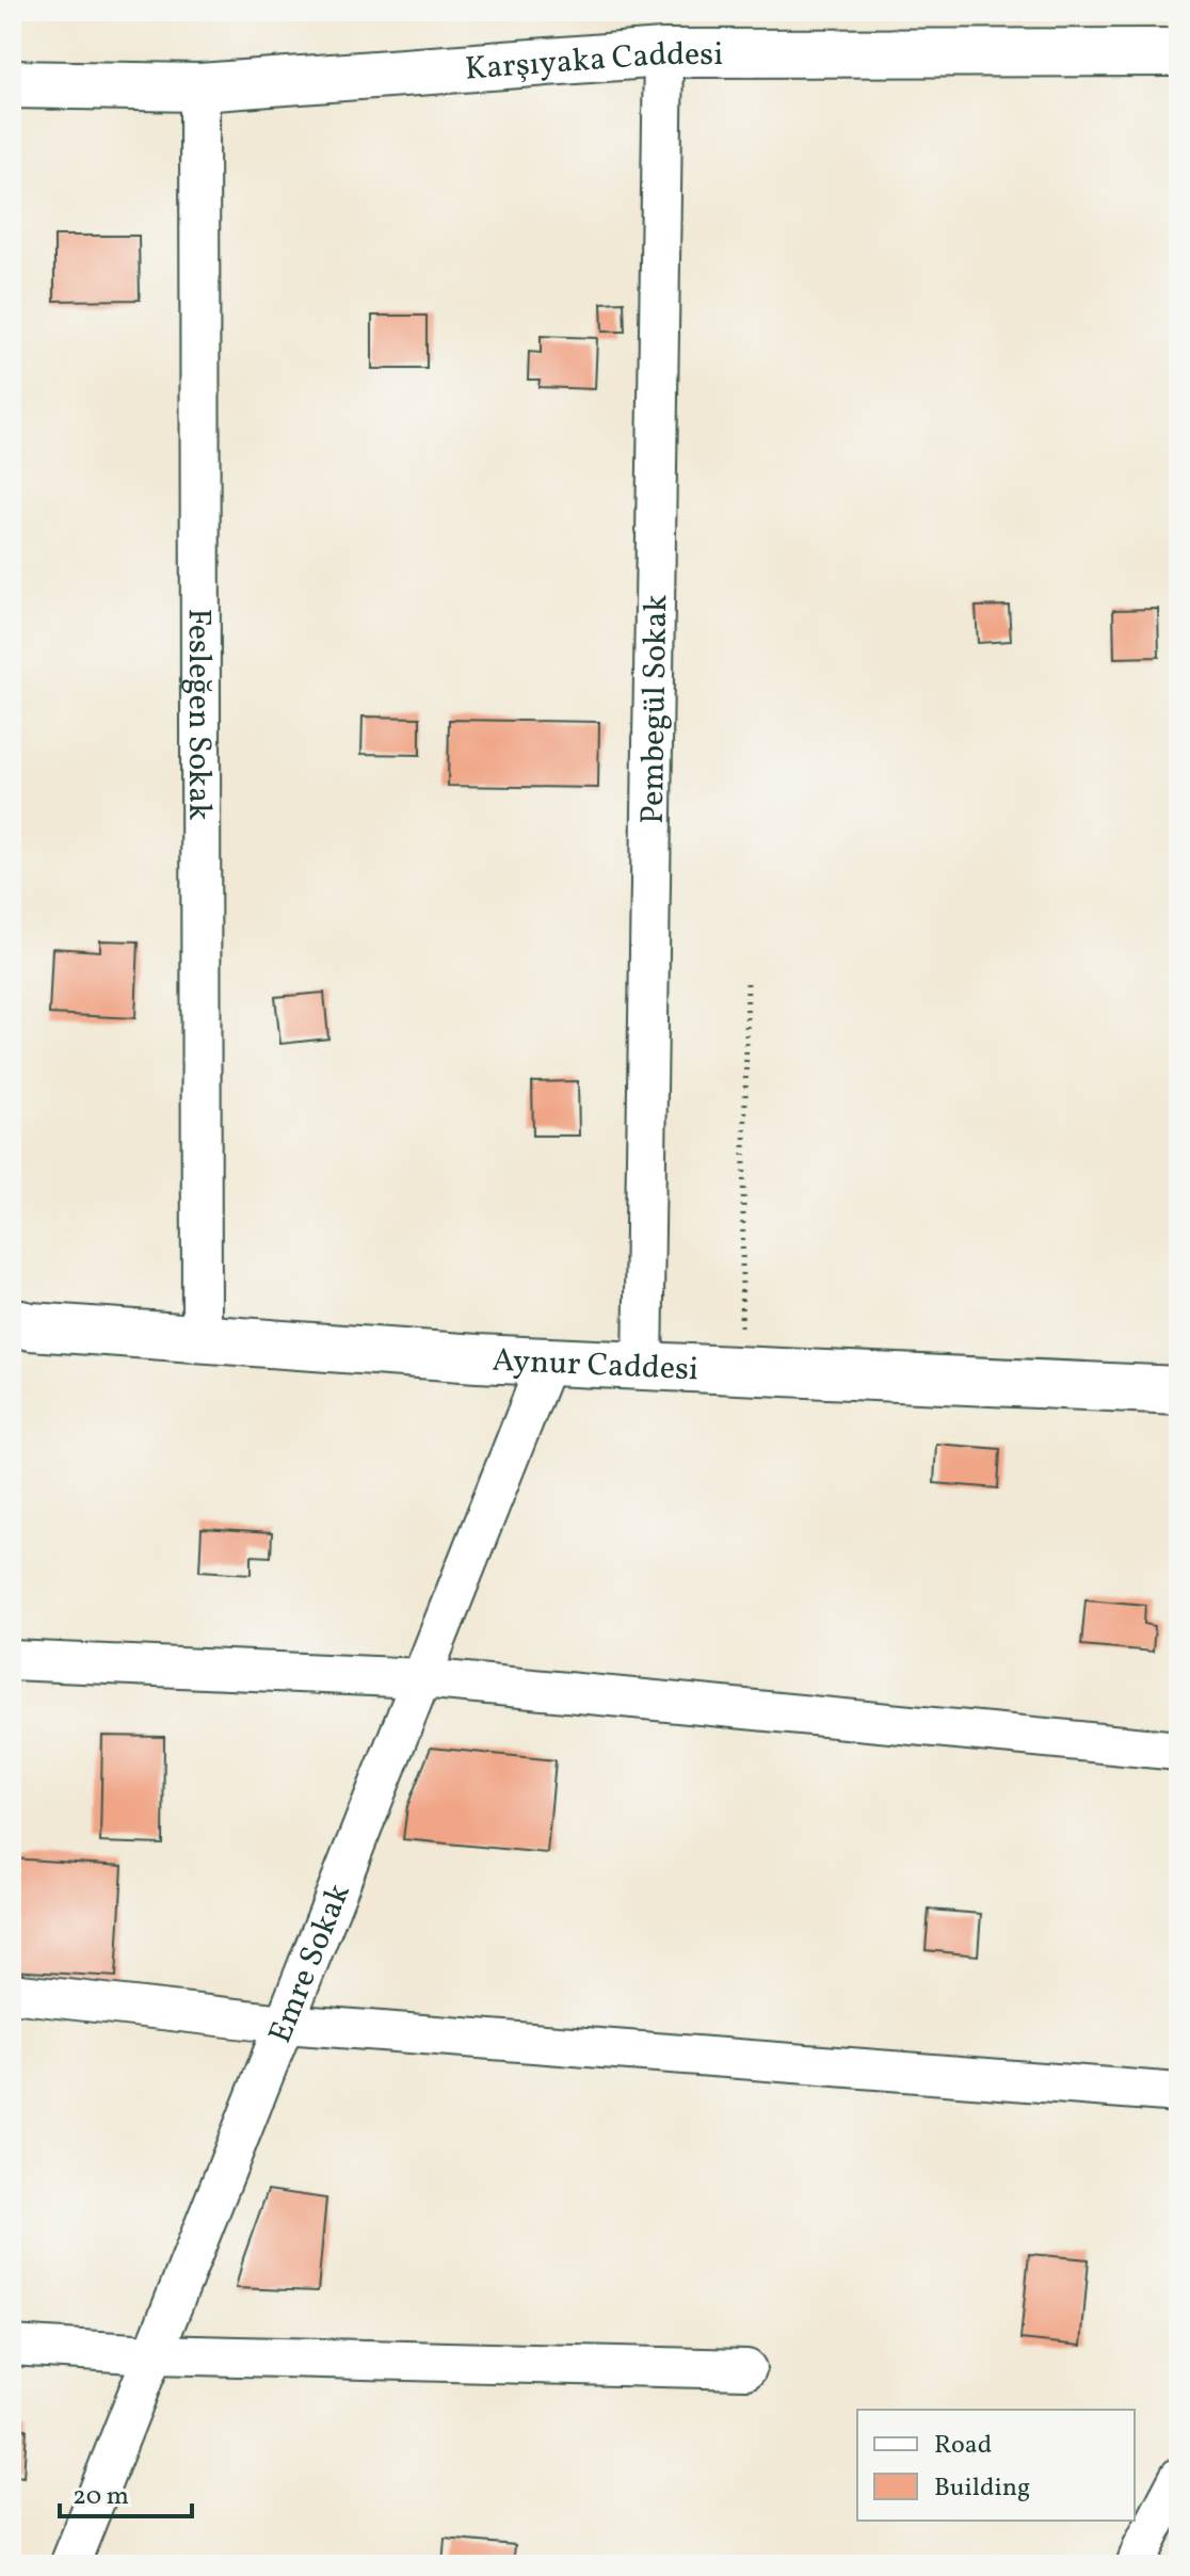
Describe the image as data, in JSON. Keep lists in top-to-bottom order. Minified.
{"streets":{"street":["Karşıyaka Caddesi","Pembegül Sokak","Fesleğen Sokak","Aynur Caddesi","Emre Sokak"]},"crossings":[["Karşıyaka Caddesi","Pembegül Sokak"],["Karşıyaka Caddesi","Fesleğen Sokak"],["Pembegül Sokak","Aynur Caddesi"],["Fesleğen Sokak","Aynur Caddesi"],["Aynur Caddesi","Emre Sokak"]],"legend":["Road","Building"],"scale_bar":"20 m"}
